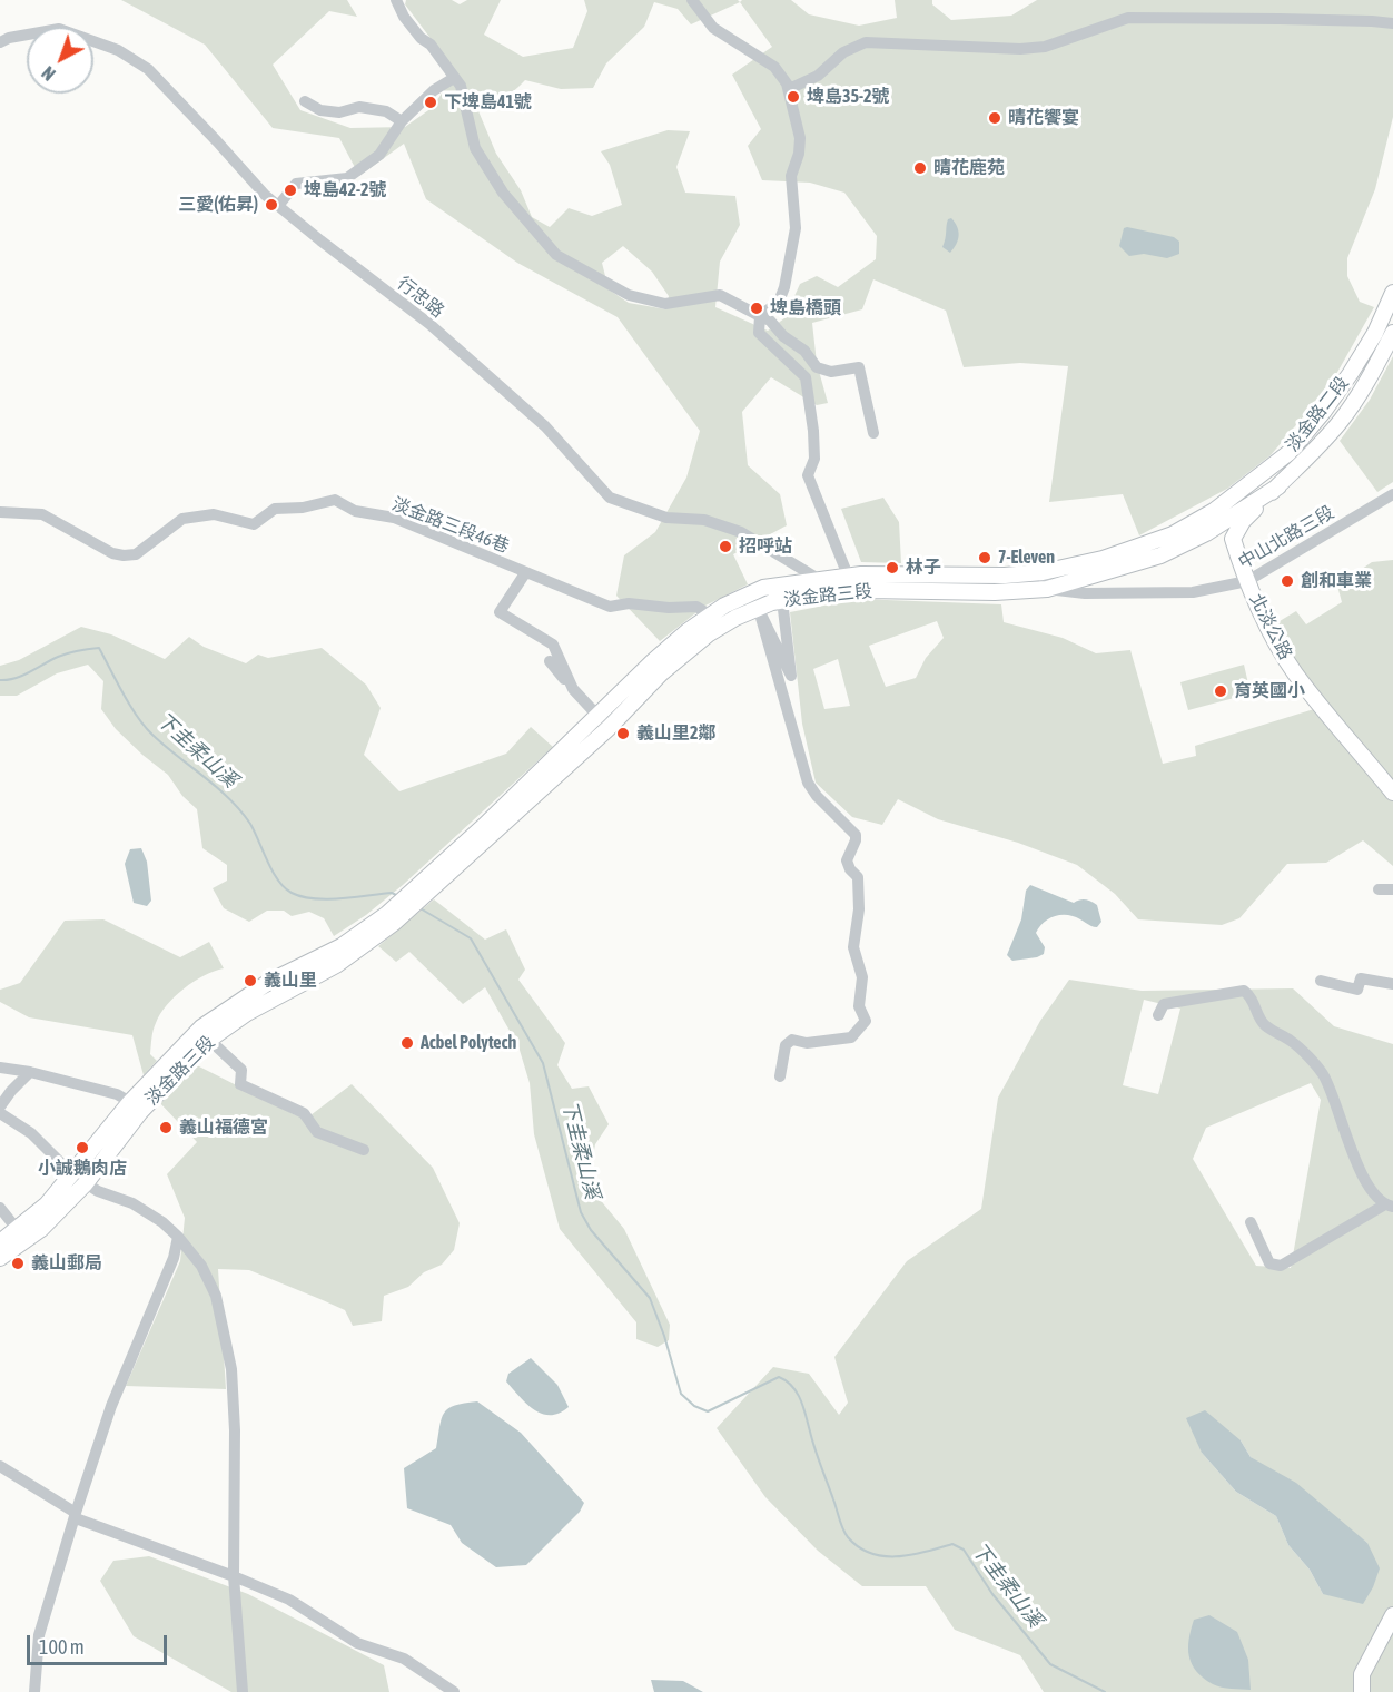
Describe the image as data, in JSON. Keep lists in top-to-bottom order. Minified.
{"streets":{"main road":["淡金路二段","淡金路三段","北淡公路"],"street":["行忠路","淡金路三段46巷","中山北路三段"]},"crossings":[["行忠路","淡金路三段"],["淡金路二段","淡金路三段"],["淡金路二段","北淡公路"],["淡金路三段46巷","淡金路三段"],["中山北路三段","淡金路三段"],["中山北路三段","北淡公路"],["淡金路三段","北淡公路"]],"water":["下圭柔山溪"],"places":["埤島35-2號","下埤島41號","晴花饗宴","晴花鹿苑","埤島42-2號","三愛(佑昇)","埤島橋頭","招呼站","7-Eleven","林子","創和車業","育英國小","義山里2鄰","義山里","Acbel Polytech","義山福德宮","小誠鵝肉店","義山郵局"],"scale_bar":"100 m","north":"bottom left"}
